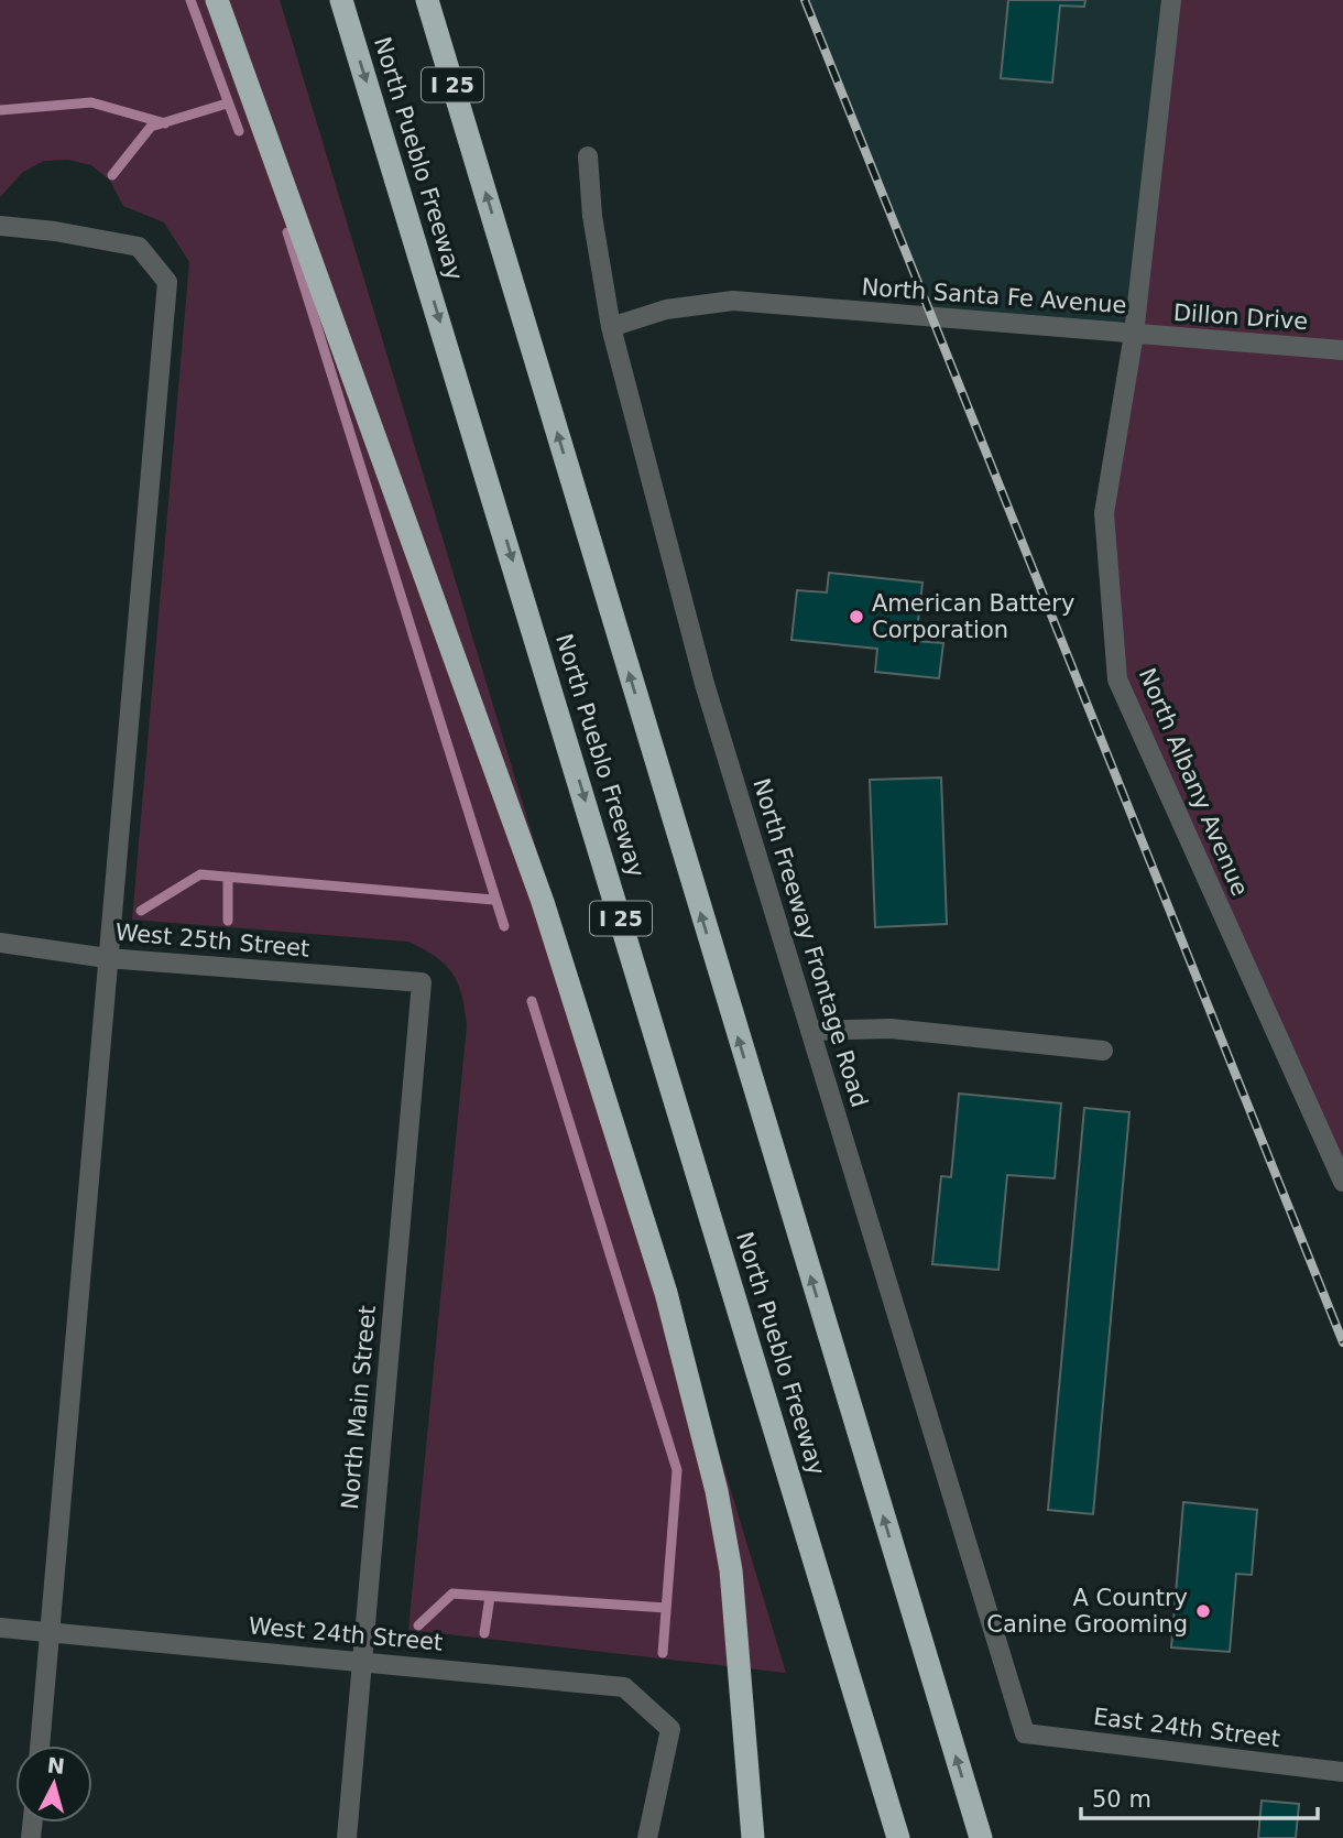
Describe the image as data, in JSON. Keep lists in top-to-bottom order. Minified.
{"streets":{"highway":["I 25","North Pueblo Freeway"],"street":["North Santa Fe Avenue","Dillon Drive","North Albany Avenue","West 25th Street","North Freeway Frontage Road","North Main Street","West 24th Street","East 24th Street"]},"crossings":[["North Santa Fe Avenue","Dillon Drive"],["North Santa Fe Avenue","North Albany Avenue"],["North Santa Fe Avenue","North Freeway Frontage Road"],["Dillon Drive","North Albany Avenue"],["West 25th Street","North Main Street"],["North Freeway Frontage Road","East 24th Street"],["North Main Street","West 24th Street"]],"places":["American Battery Corporation","A Country Canine Grooming"],"scale_bar":"50 m","north":"top"}
